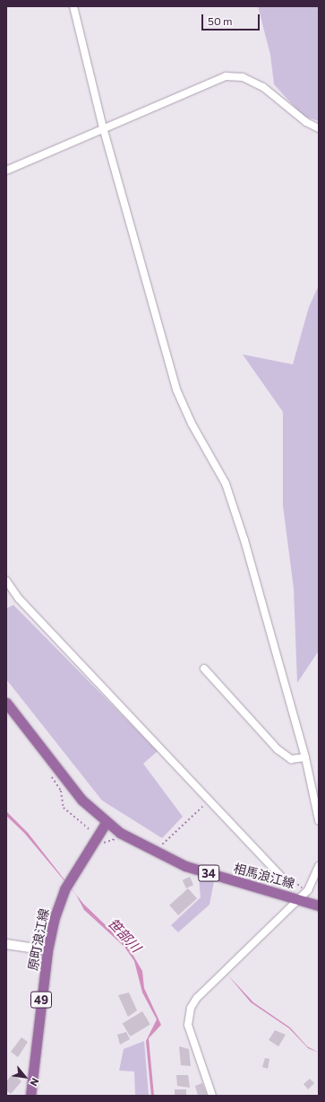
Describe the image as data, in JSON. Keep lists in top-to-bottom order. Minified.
{"streets":{"main road":["34","相馬浪江線","原町浪江線","49"]},"crossings":[["34","相馬浪江線"],["34","原町浪江線"],["相馬浪江線","原町浪江線"]],"water":["笹部川"],"scale_bar":"50 m","north":"bottom right"}
